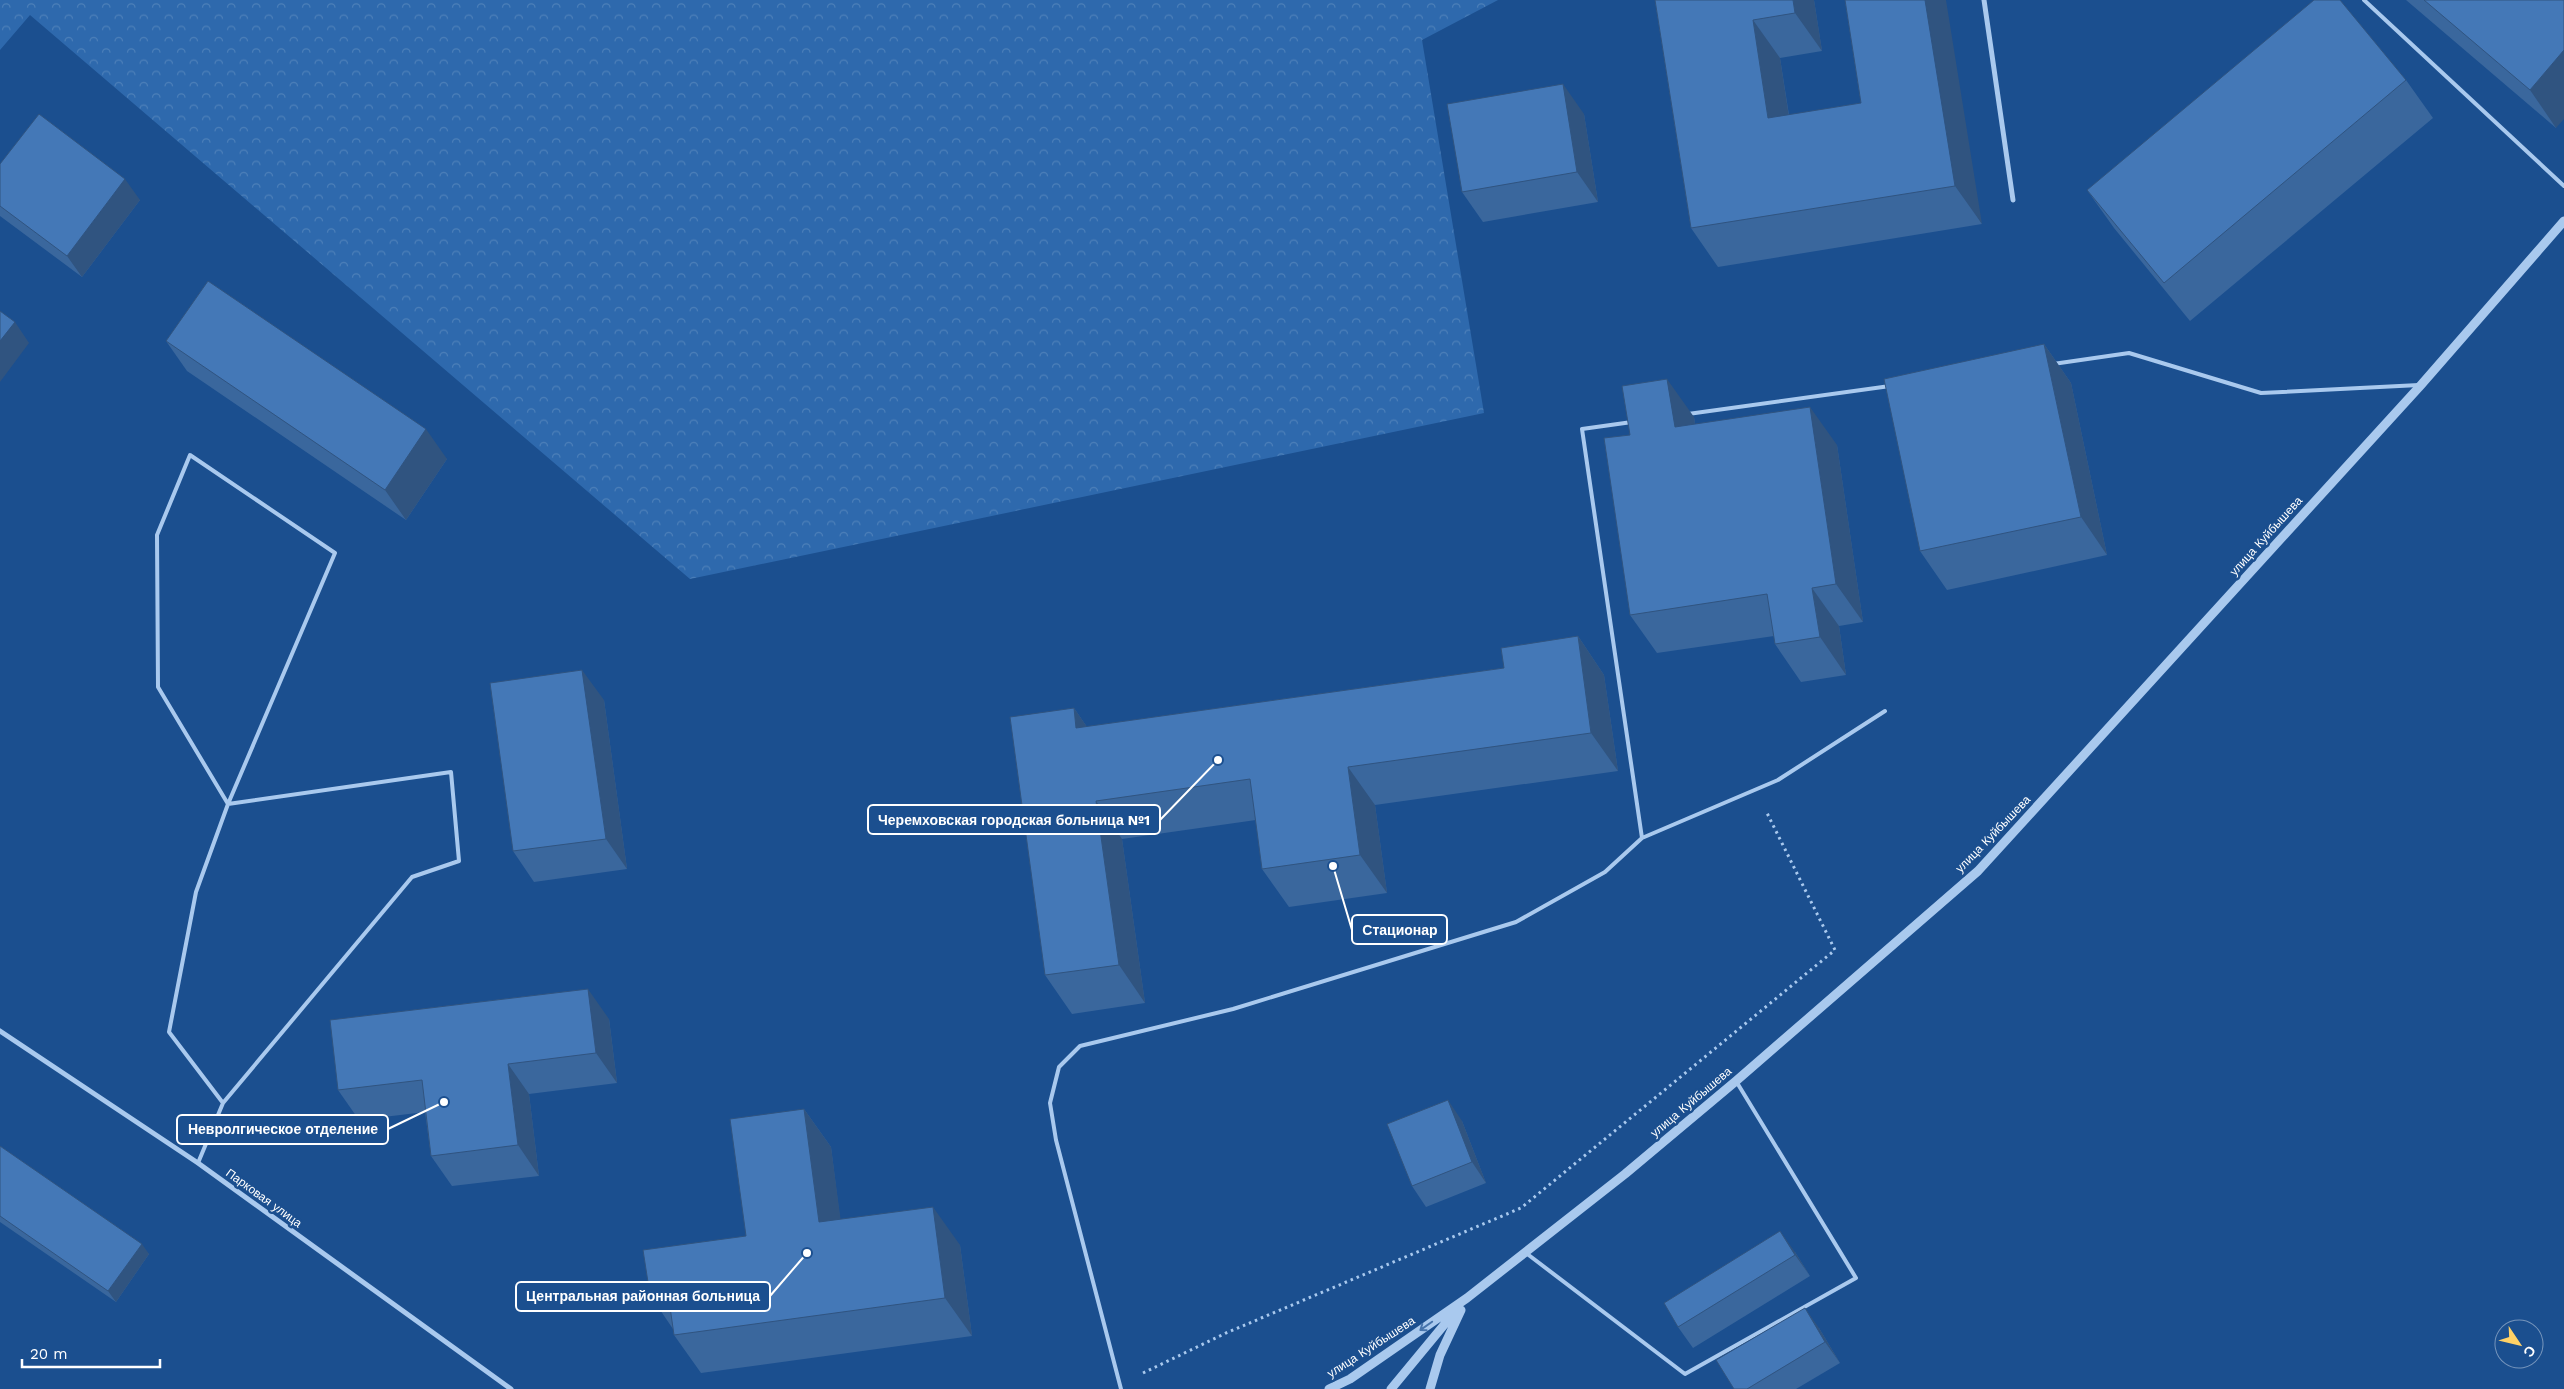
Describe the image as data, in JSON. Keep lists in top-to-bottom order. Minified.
{"streets":{"street":["улица Куйбышева","Парковая улица"]},"places":["Черемховская городская больница №1","Стационар","Невролгическое отделение","Центральная районная больница"],"scale_bar":"20 m","north":"bottom right"}
